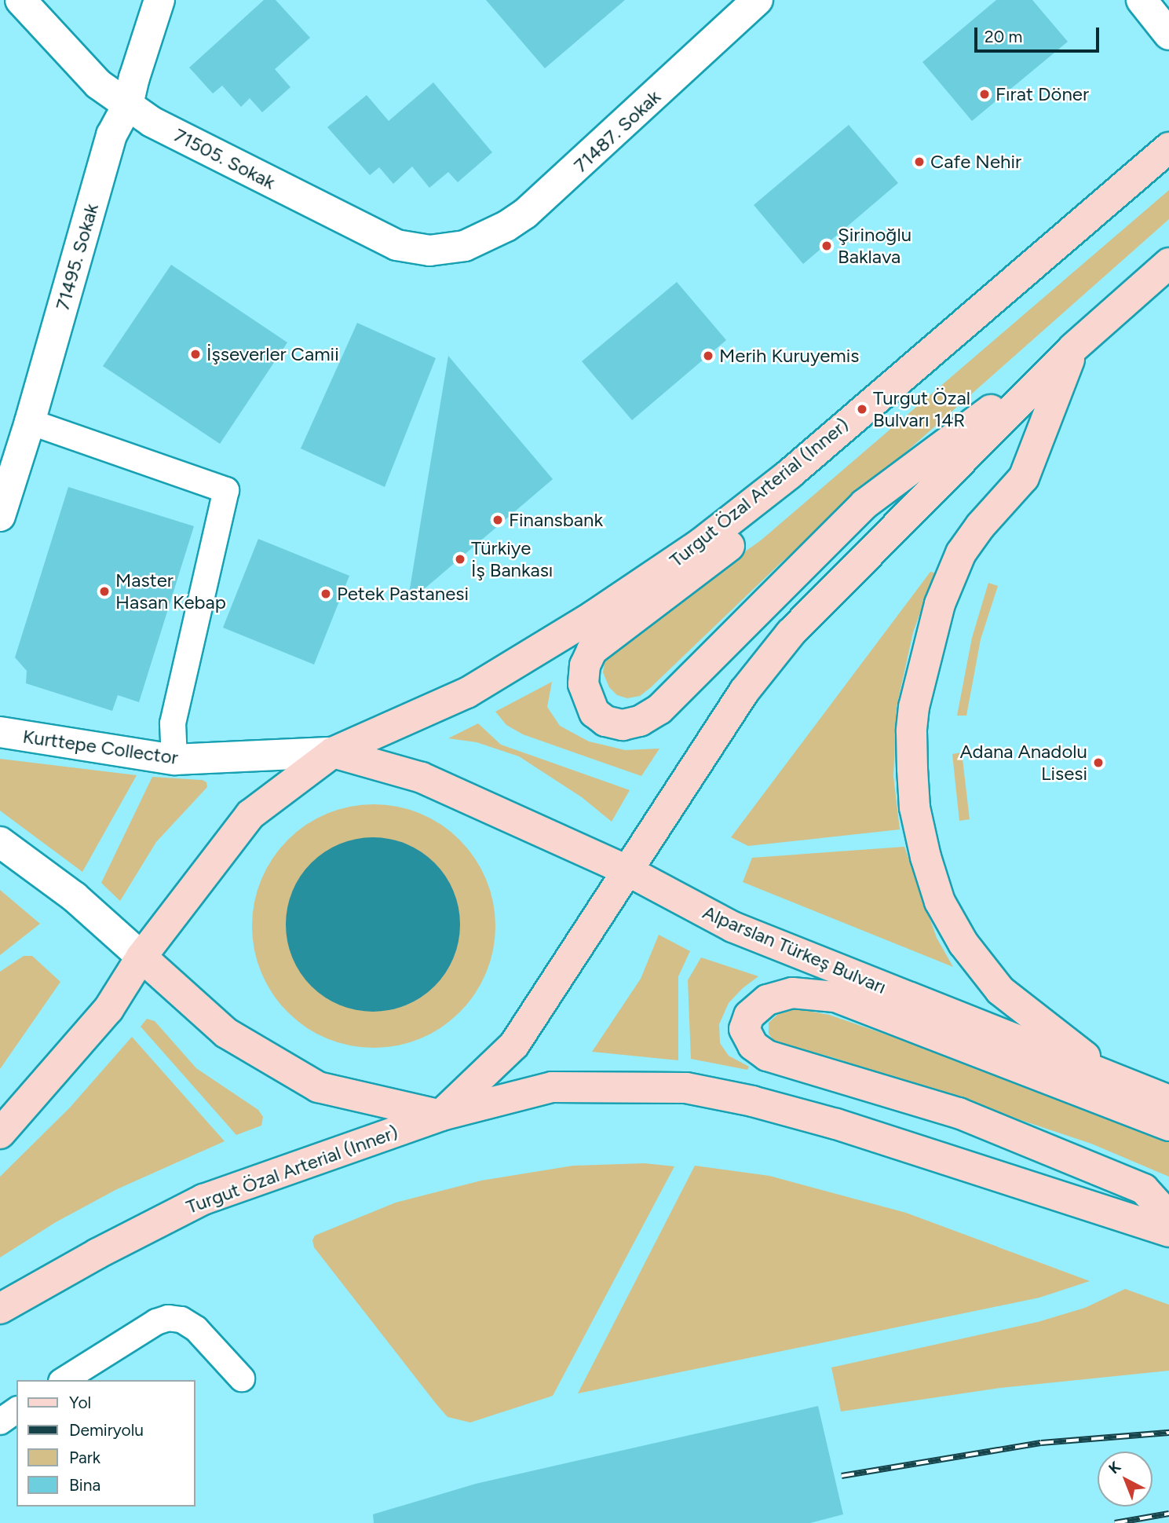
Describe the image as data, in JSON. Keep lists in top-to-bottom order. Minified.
{"streets":{"main road":["Turgut Özal Arterial (Inner)","Alparslan Türkeş Bulvarı"],"street":["71487. Sokak","71505. Sokak","71495. Sokak","Kurttepe Collector"]},"crossings":[["71487. Sokak","71505. Sokak"],["71505. Sokak","71495. Sokak"],["Turgut Özal Arterial (Inner)","Kurttepe Collector"],["Turgut Özal Arterial (Inner)","Alparslan Türkeş Bulvarı"],["Kurttepe Collector","Alparslan Türkeş Bulvarı"]],"places":["Fırat Döner","Cafe Nehir","Şirinoğlu Baklava","İşseverler Camii","Merih Kuruyemis","Turgut Özal Bulvarı 14R","Finansbank","Türkiye İş Bankası","Master Hasan Kebap","Petek Pastanesi","Adana Anadolu Lisesi"],"legend":["Yol","Demiryolu","Park","Bina"],"scale_bar":"20 m","north":"top left"}
